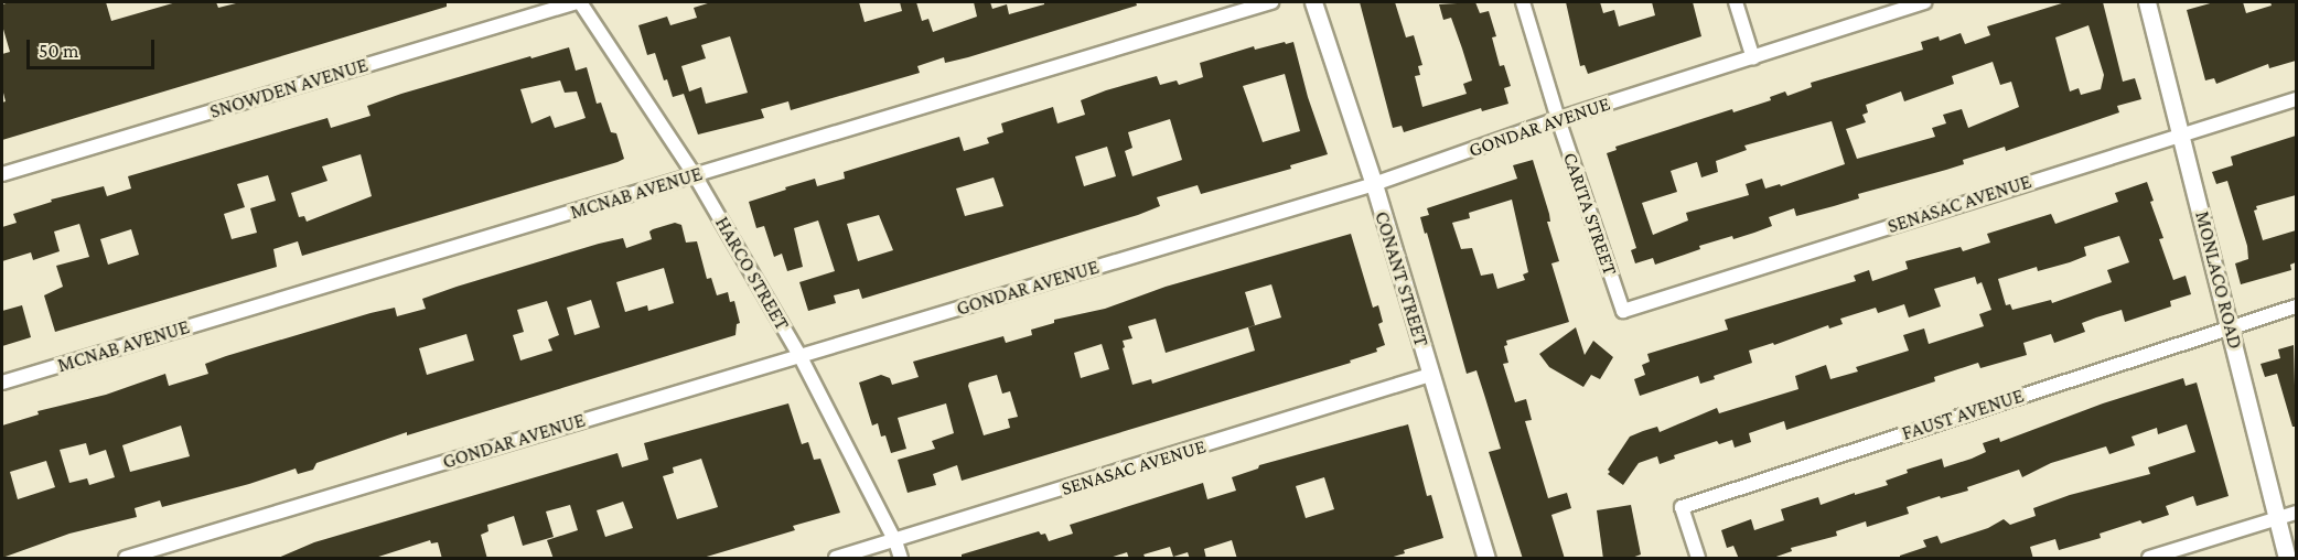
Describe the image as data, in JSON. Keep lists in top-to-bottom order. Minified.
{"streets":{"street":["SNOWDEN AVENUE","GONDAR AVENUE","MCNAB AVENUE","SENASAC AVENUE","CARITA STREET","HARCO STREET","CONANT STREET","MONLACO ROAD","FAUST AVENUE"]},"crossings":[["SNOWDEN AVENUE","HARCO STREET"],["GONDAR AVENUE","CARITA STREET"],["GONDAR AVENUE","HARCO STREET"],["GONDAR AVENUE","CONANT STREET"],["MCNAB AVENUE","HARCO STREET"],["SENASAC AVENUE","CARITA STREET"],["SENASAC AVENUE","HARCO STREET"],["SENASAC AVENUE","CONANT STREET"],["SENASAC AVENUE","MONLACO ROAD"],["MONLACO ROAD","FAUST AVENUE"]],"scale_bar":"50 m"}
